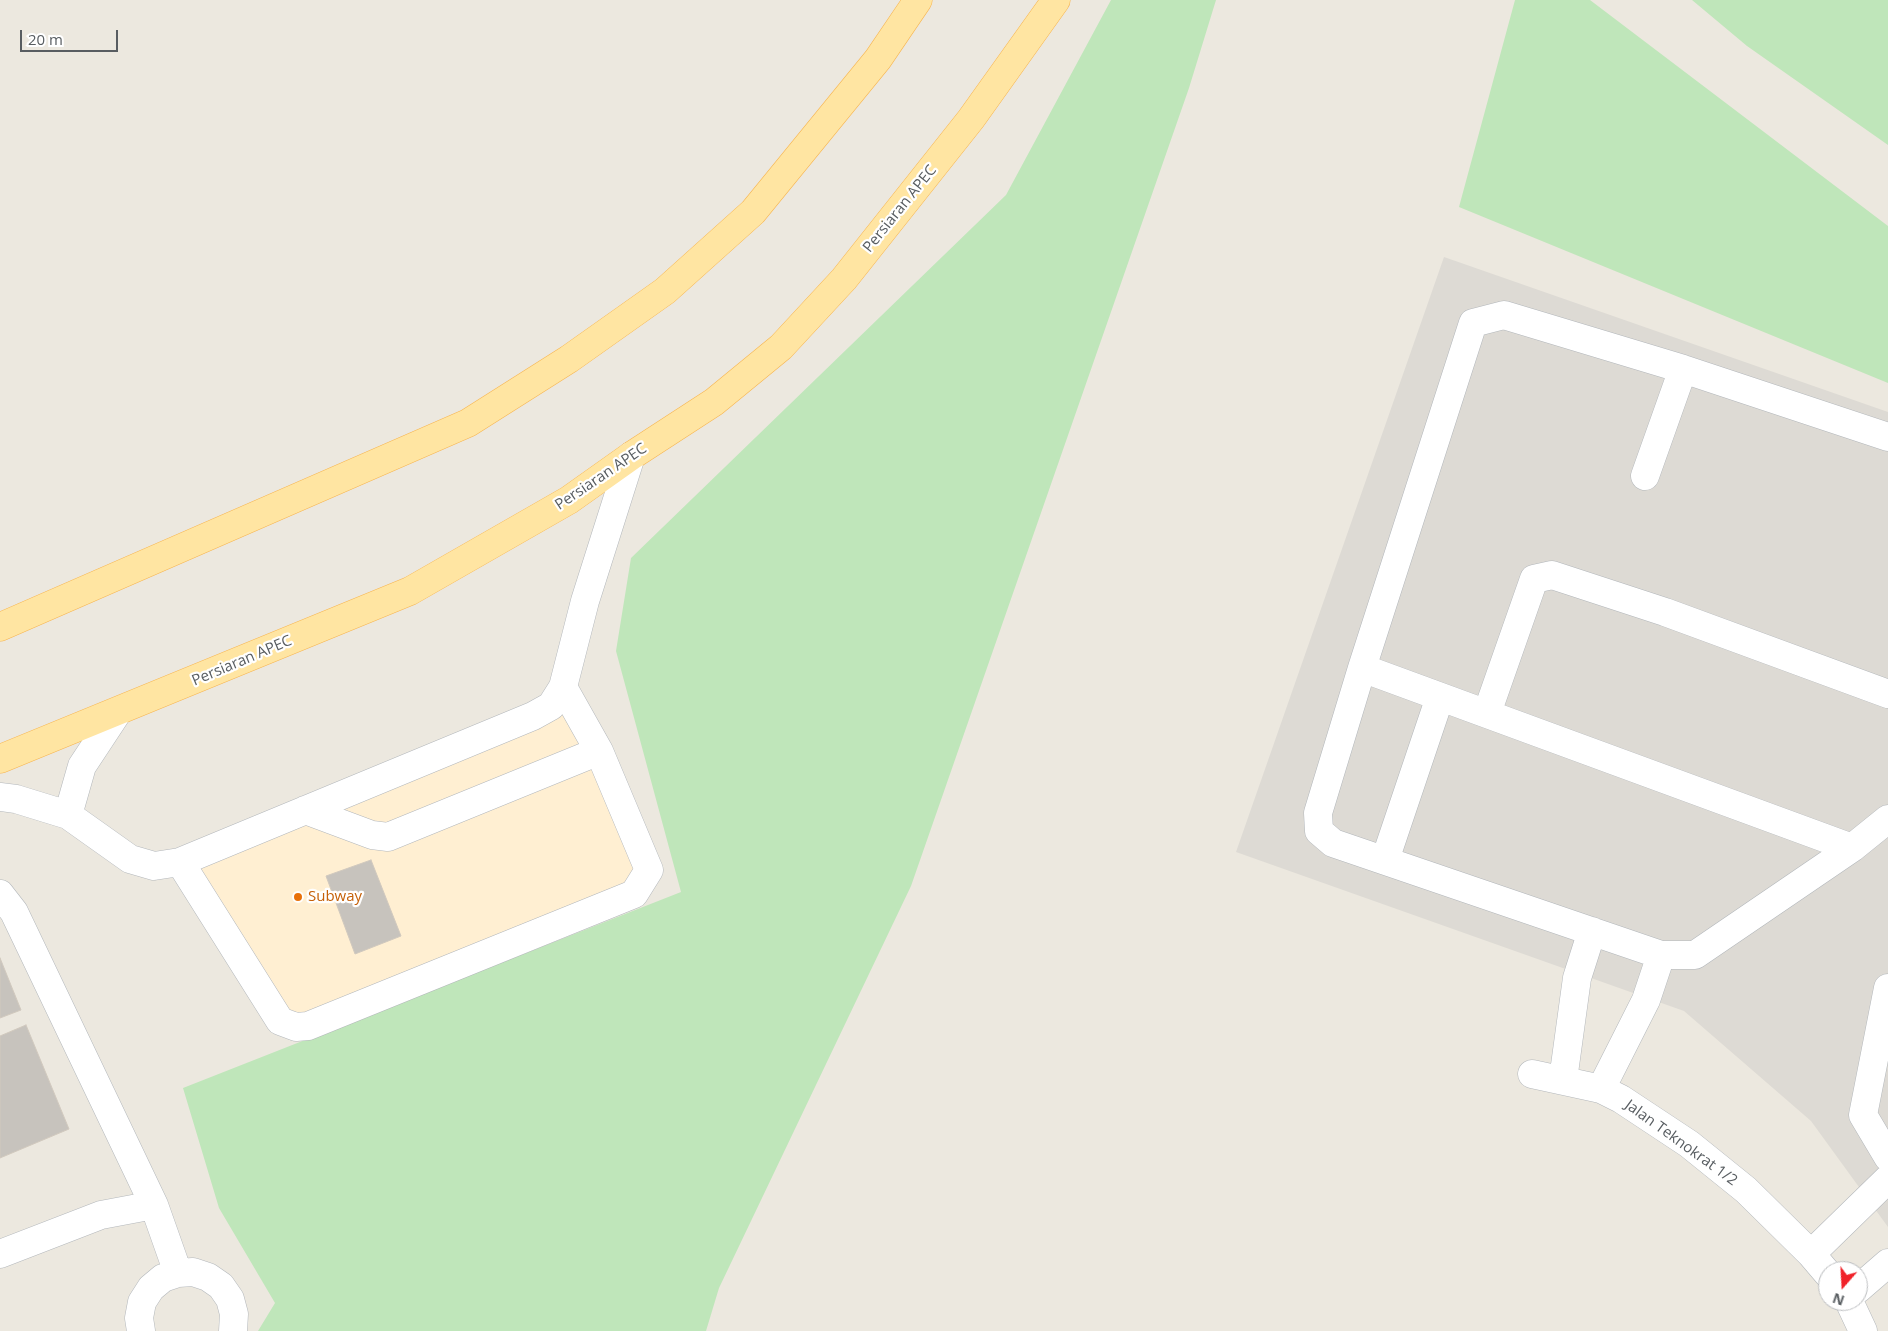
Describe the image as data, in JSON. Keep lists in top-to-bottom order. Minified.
{"streets":{"main road":["Persiaran APEC"],"street":["Jalan Teknokrat 1/2"]},"places":["Subway"],"scale_bar":"20 m","north":"bottom"}
